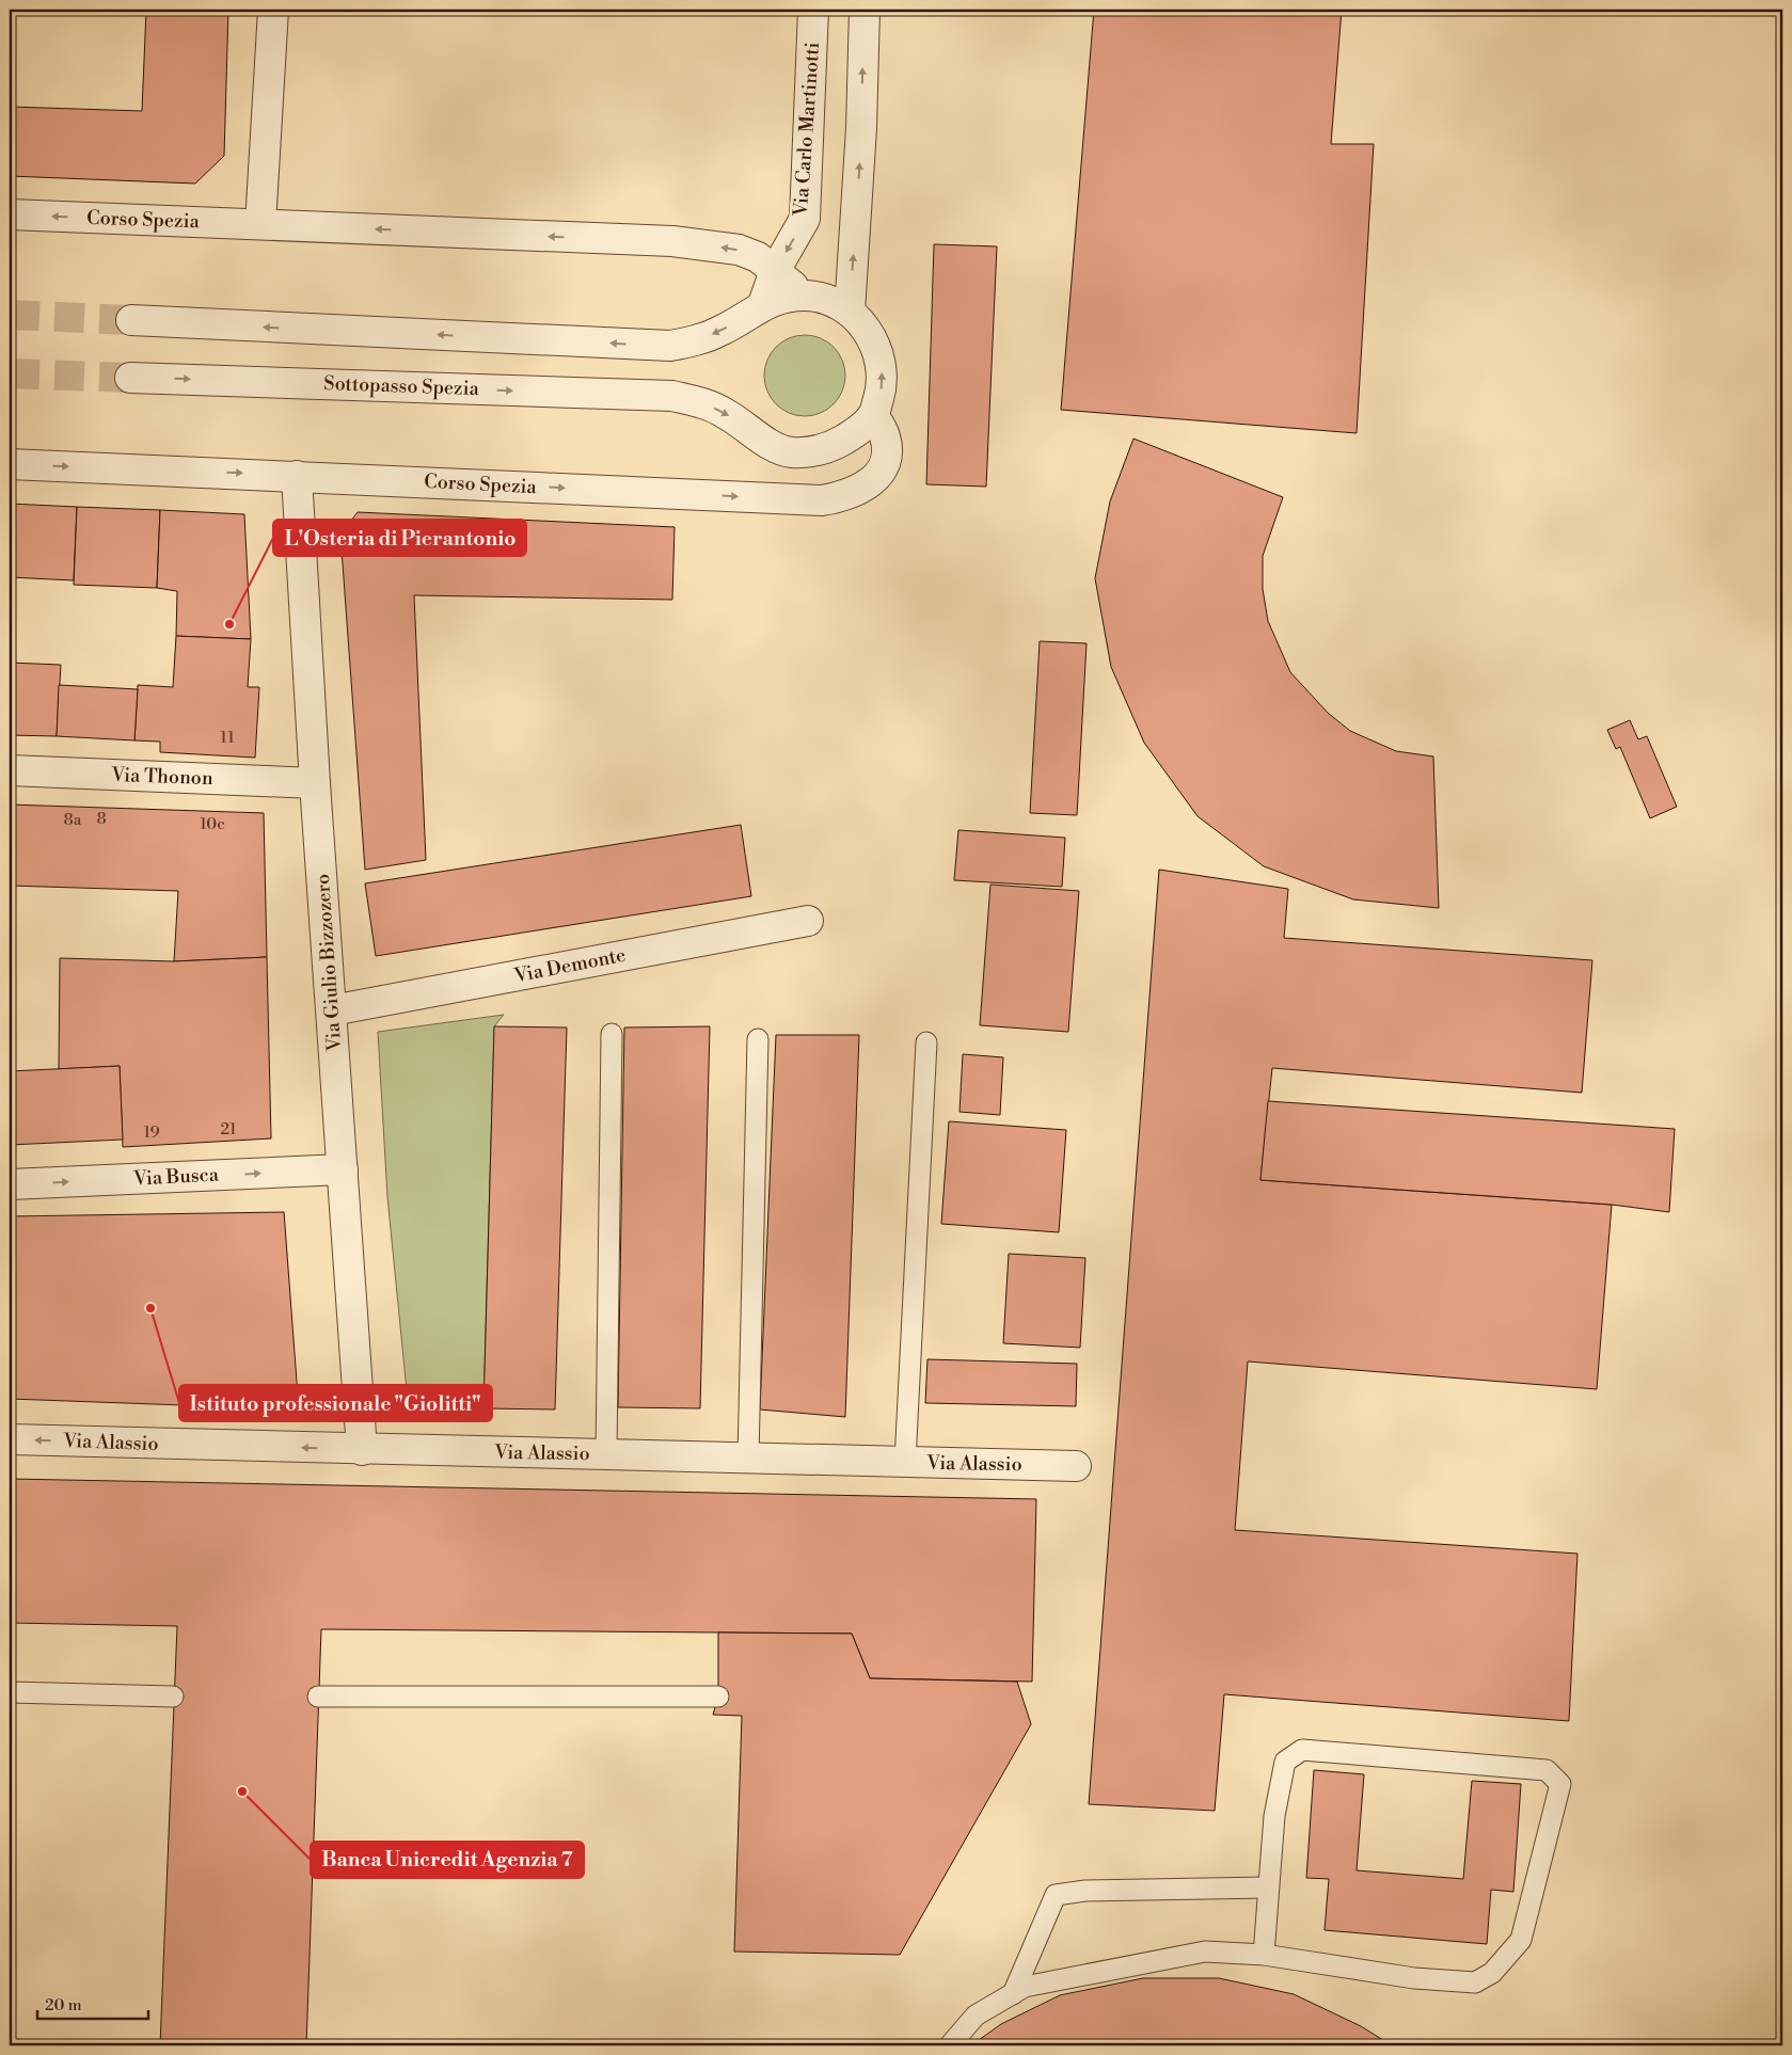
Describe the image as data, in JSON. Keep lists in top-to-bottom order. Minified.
{"streets":{"street":["Via Carlo Martinotti","Corso Spezia","Sottopasso Spezia","Via Thonon","Via Giulio Bizzozero","Via Demonte","Via Busca","Via Alassio"]},"crossings":[["Via Carlo Martinotti","Corso Spezia"],["Corso Spezia","Sottopasso Spezia"],["Corso Spezia","Via Giulio Bizzozero"],["Via Thonon","Via Giulio Bizzozero"],["Via Giulio Bizzozero","Via Demonte"],["Via Giulio Bizzozero","Via Busca"],["Via Giulio Bizzozero","Via Alassio"]],"one_way":["Sottopasso Spezia","Via Busca"],"places":["L'Osteria di Pierantonio","Istituto professionale \"Giolitti\"","Banca Unicredit Agenzia 7"],"house_numbers":["11","8","8a","10c","21","19"],"scale_bar":"20 m"}
